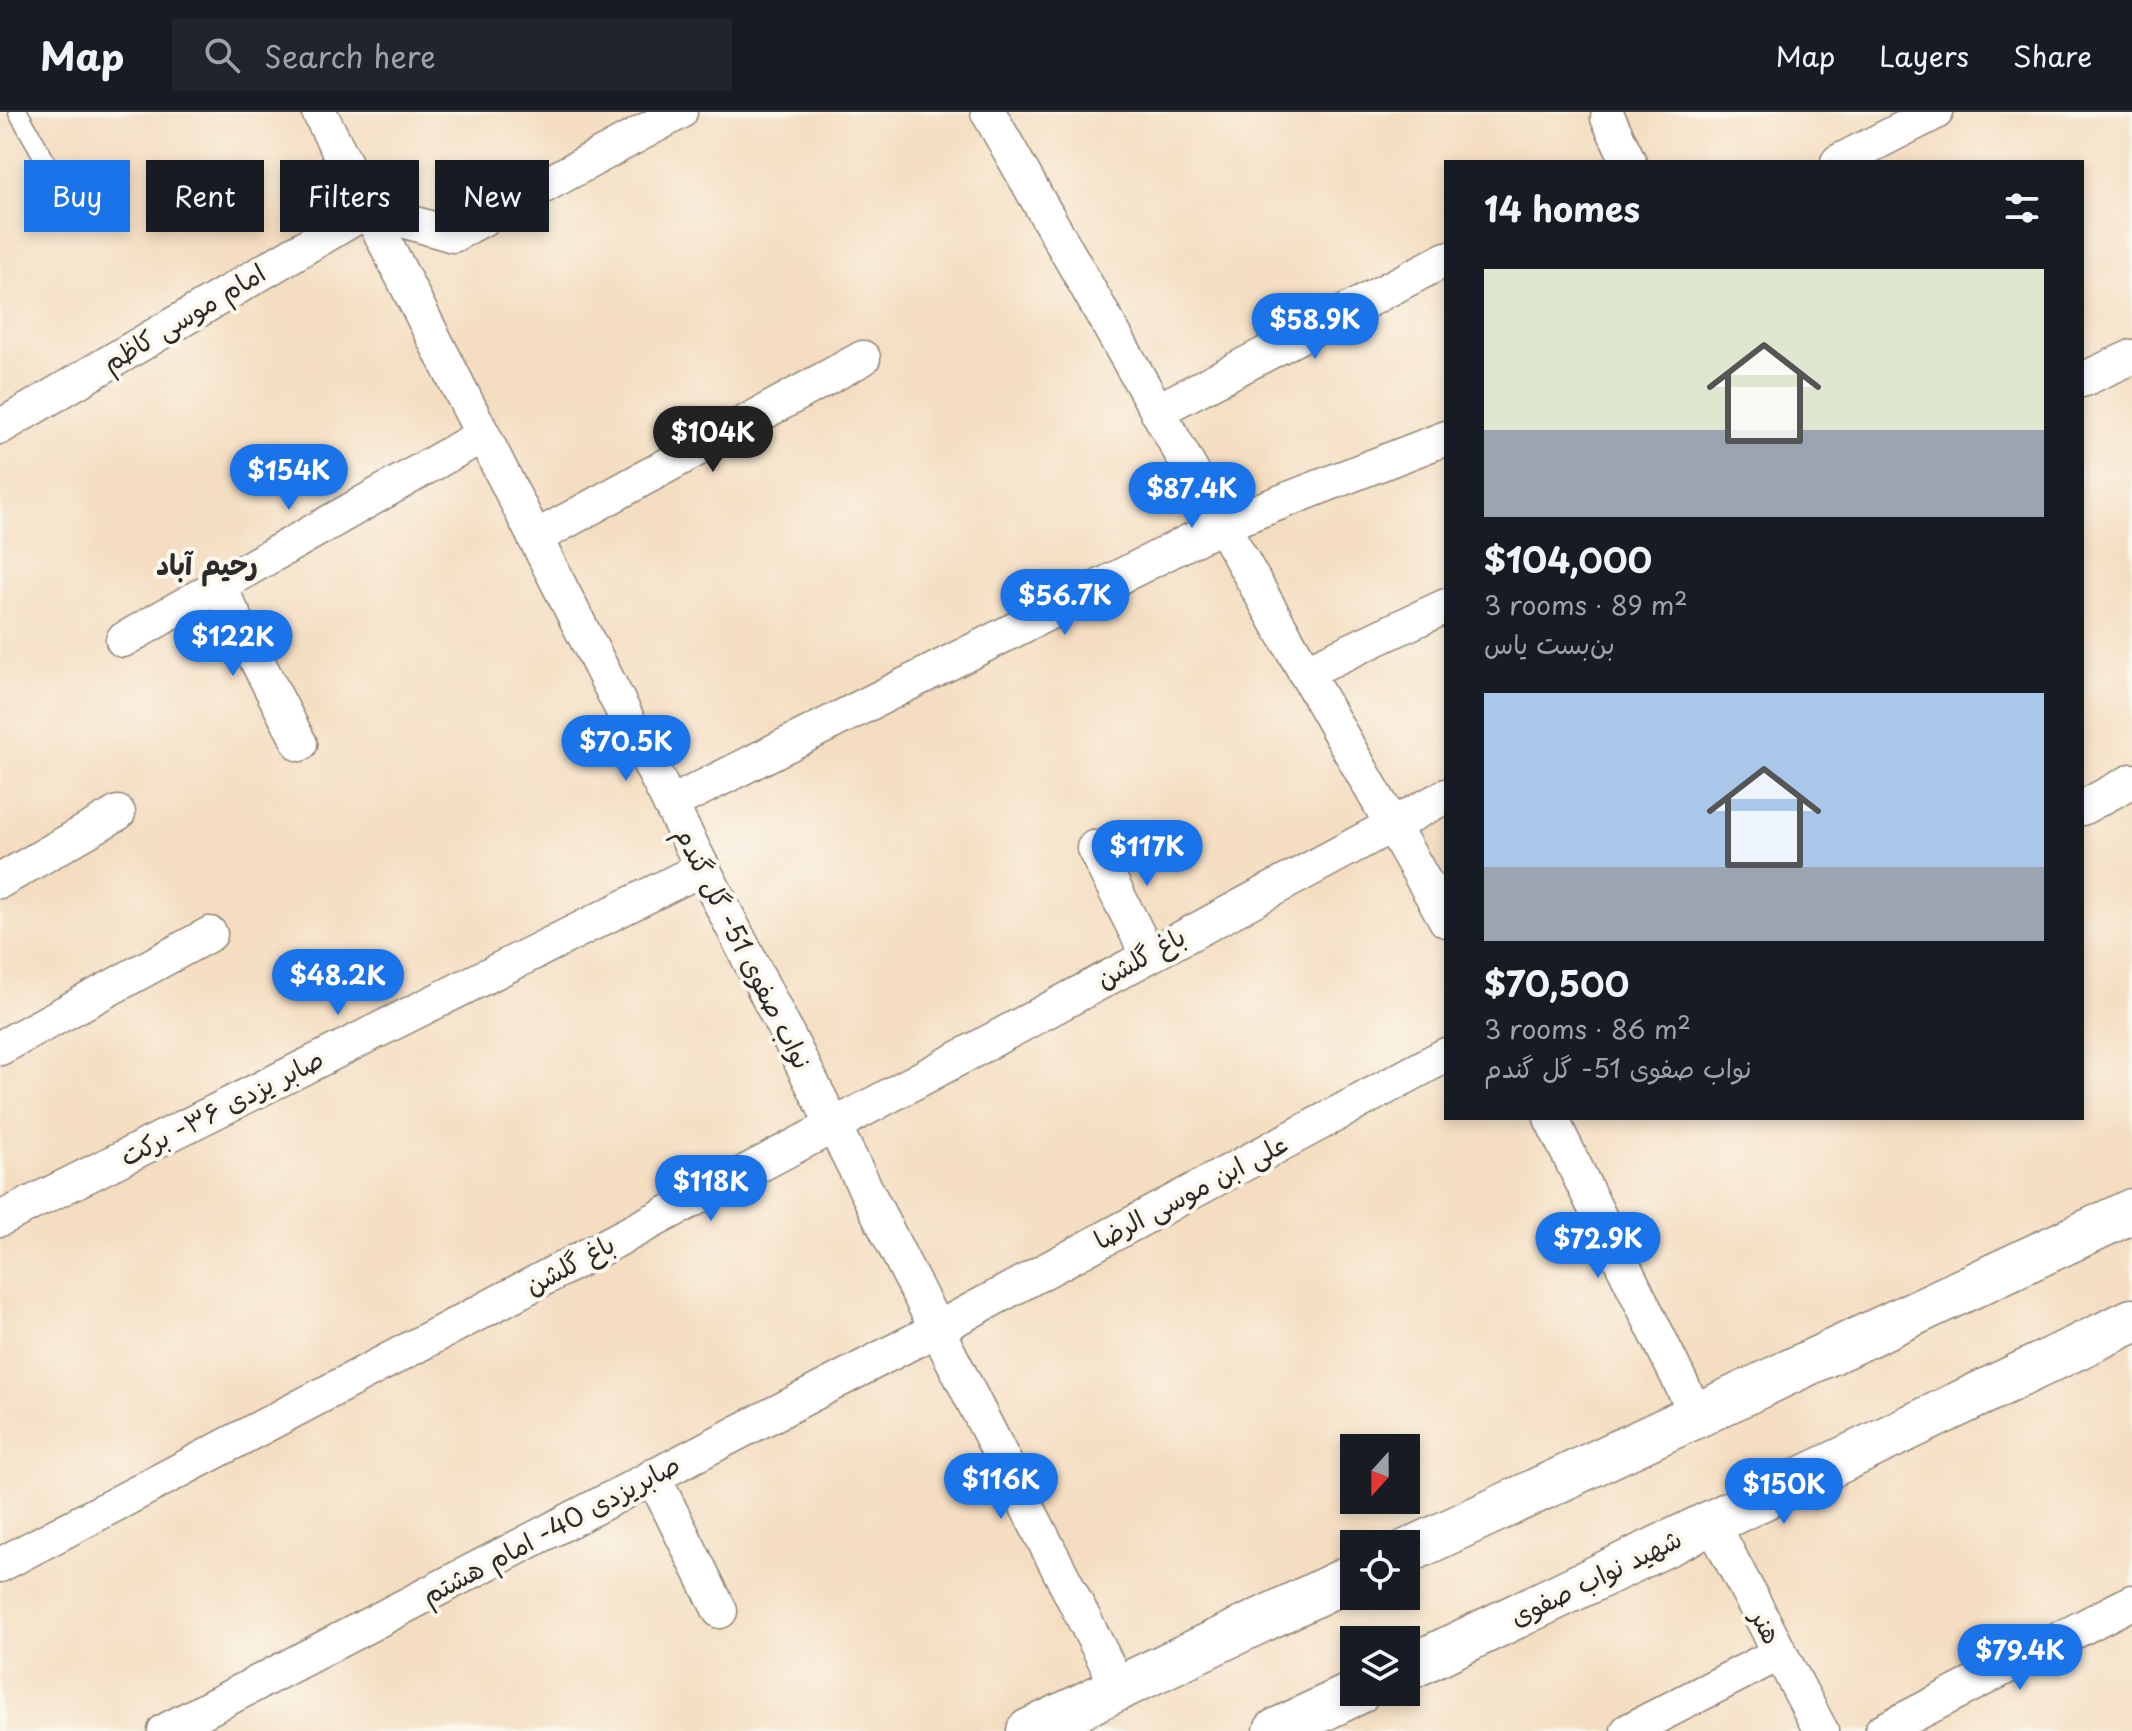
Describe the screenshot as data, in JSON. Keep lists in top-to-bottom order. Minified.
{"streets":{"main road":["شهید نواب صفوی"],"street":["امام موسی کاظم","نواب صفوی 51- گل گندم","باغ گلشن","صابر یزدی ۳۶- برکت","علی ابن موسی الرضا","صابریزدی 40- امام هشتم","هنر"]},"crossings":[["نواب صفوی 51- گل گندم","باغ گلشن"],["نواب صفوی 51- گل گندم","صابر یزدی ۳۶- برکت"],["نواب صفوی 51- گل گندم","علی ابن موسی الرضا"],["نواب صفوی 51- گل گندم","صابریزدی 40- امام هشتم"],["علی ابن موسی الرضا","صابریزدی 40- امام هشتم"],["شهید نواب صفوی","هنر"]],"districts":["رحیم آباد"],"north":"bottom","page":{"header":"Map","search":"Search here","nav":["Map","Layers","Share"],"chip":["Buy","Rent","Filters","New"],"heading":"14 homes","list":[{"name":"$104,000","note":"3 rooms · 89 m² · بن‌بست یاس"},{"name":"$70,500","note":"3 rooms · 86 m² · نواب صفوی 51- گل گندم"}],"price":["$58.9K","$104K","$154K","$87.4K","$56.7K","$122K","$70.5K","$117K","$48.2K","$118K","$72.9K","$116K","$150K","$79.4K"]}}
